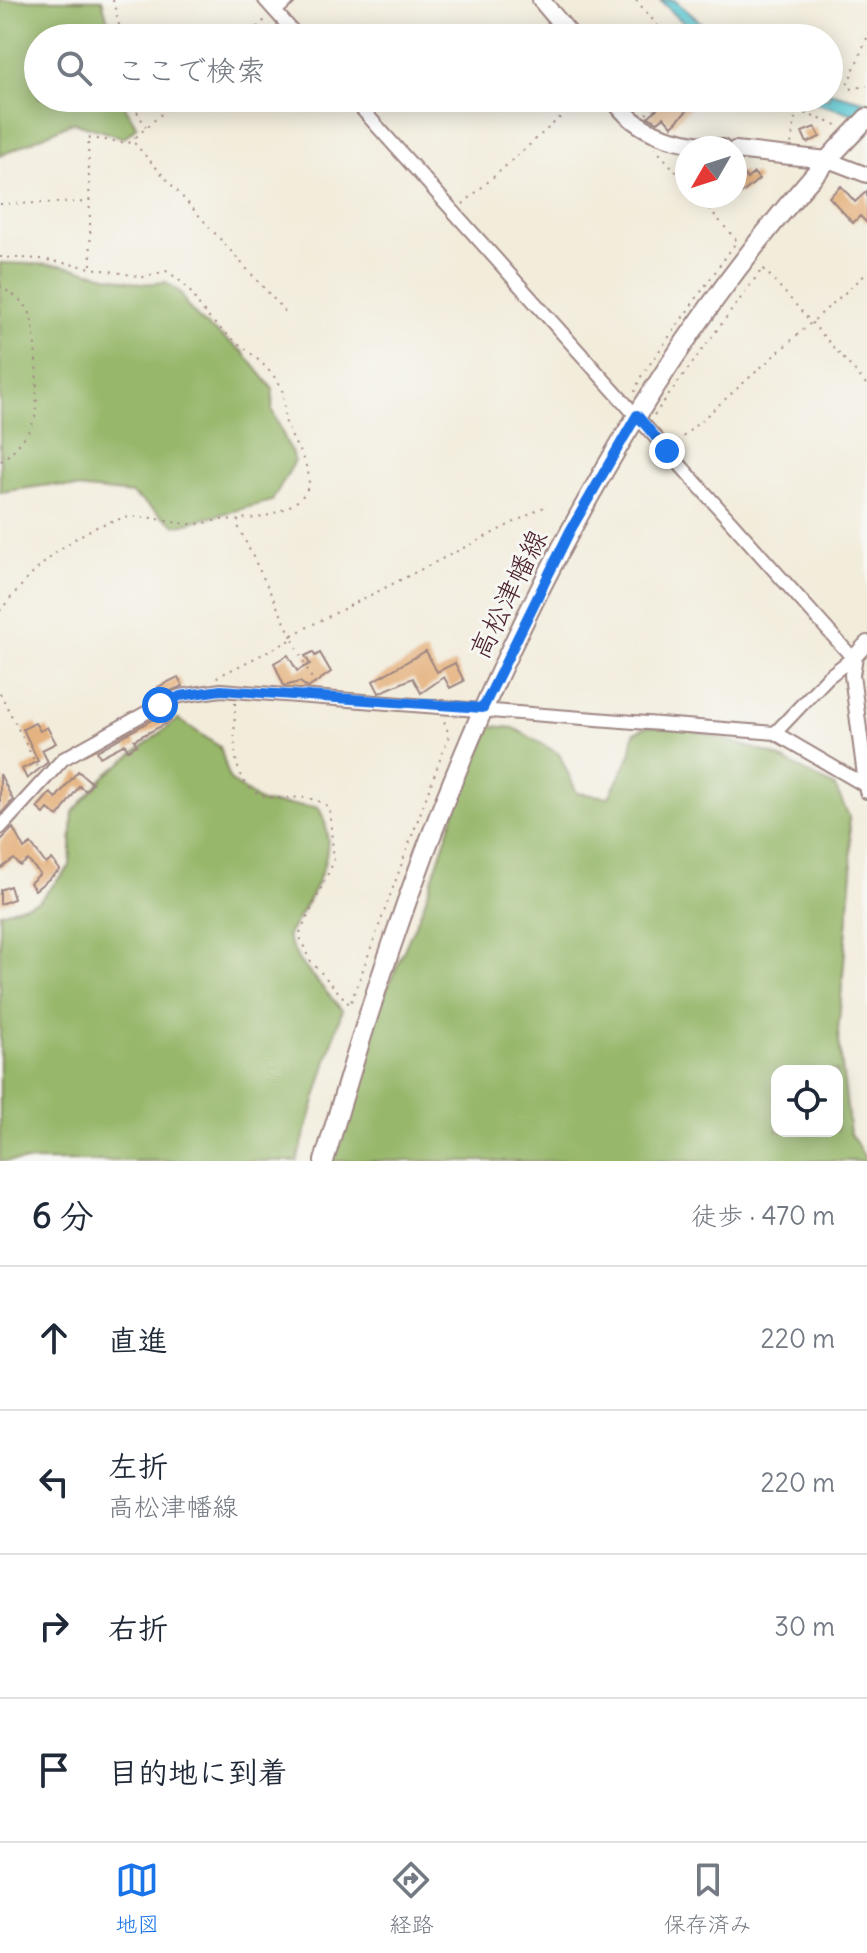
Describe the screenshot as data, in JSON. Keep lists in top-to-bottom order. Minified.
{"streets":{"main road":["高松津幡線"]},"north":"bottom left","page":{"search":"ここで検索","heading":["6 分","徒歩 · 470 m"],"list":[["直進","220 m"],["左折","高松津幡線","220 m"],["右折","30 m"],"目的地に到着"],"nav":["地図","経路","保存済み"]}}
